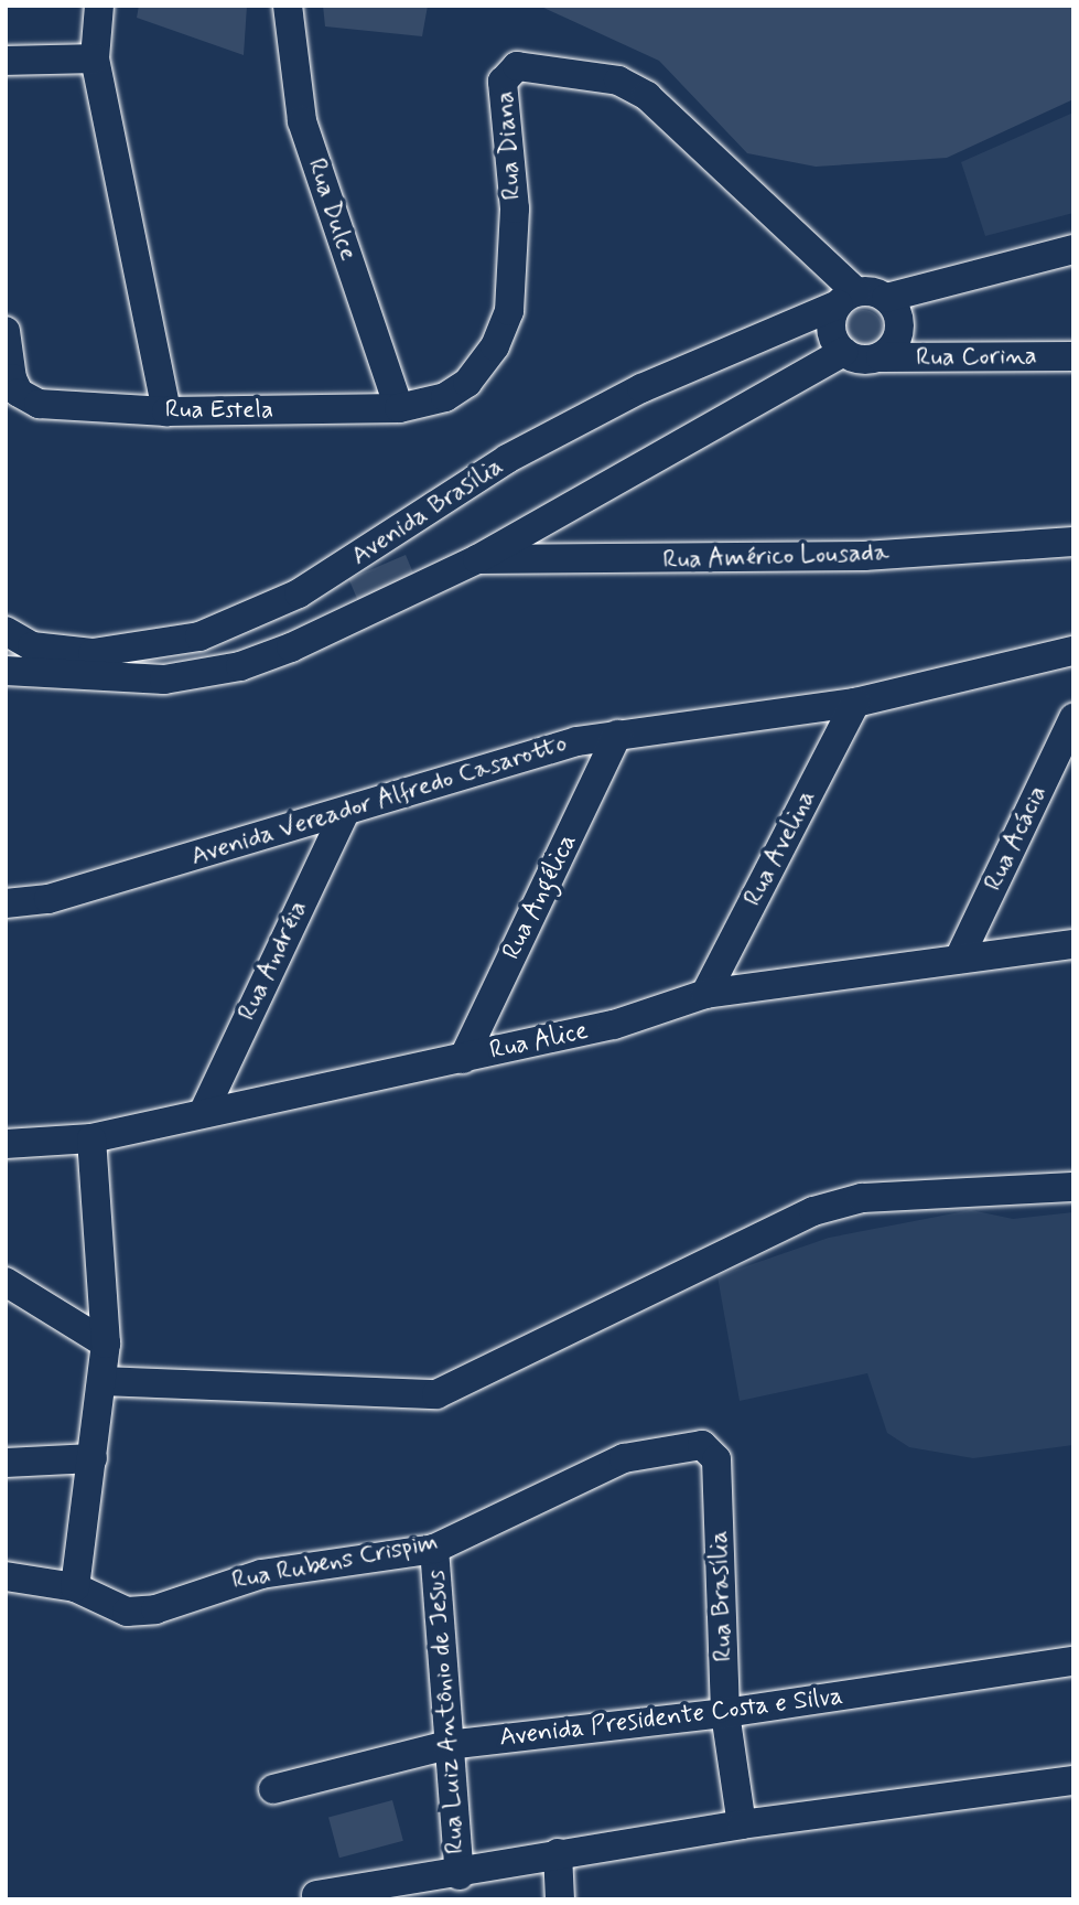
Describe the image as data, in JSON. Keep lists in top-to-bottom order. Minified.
{"streets":{"street":["Rua Diana","Rua Dulce","Rua Corina","Rua Estela","Avenida Brasília","Rua Américo Lousada","Avenida Vereador Alfredo Casarotto","Rua Acácia","Rua Avelina","Rua Angélica","Rua Andréia","Rua Alice","Rua Rubens Crispim","Rua Brasília","Rua Luiz Antônio de Jesus","Avenida Presidente Costa e Silva"]},"crossings":[["Rua Diana","Rua Dulce"],["Rua Diana","Rua Corina"],["Rua Diana","Rua Estela"],["Rua Diana","Avenida Brasília"],["Rua Dulce","Rua Estela"],["Rua Corina","Avenida Brasília"],["Avenida Brasília","Rua Américo Lousada"],["Avenida Vereador Alfredo Casarotto","Rua Avelina"],["Avenida Vereador Alfredo Casarotto","Rua Angélica"],["Avenida Vereador Alfredo Casarotto","Rua Andréia"],["Rua Acácia","Rua Alice"],["Rua Avelina","Rua Alice"],["Rua Angélica","Rua Alice"],["Rua Andréia","Rua Alice"],["Rua Rubens Crispim","Rua Brasília"],["Rua Rubens Crispim","Rua Luiz Antônio de Jesus"],["Rua Brasília","Avenida Presidente Costa e Silva"],["Rua Luiz Antônio de Jesus","Avenida Presidente Costa e Silva"]]}
